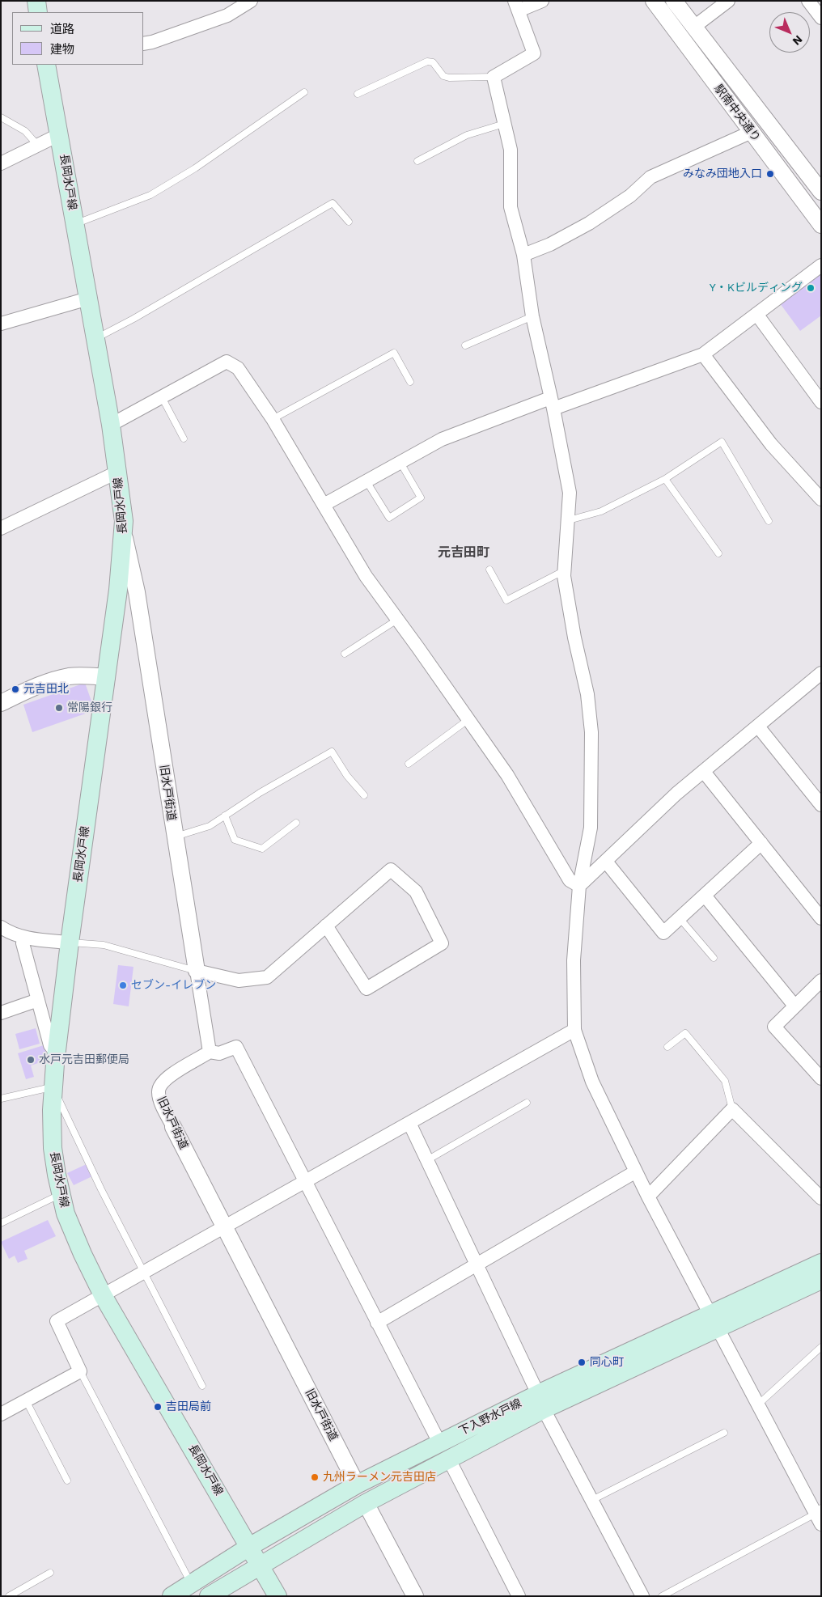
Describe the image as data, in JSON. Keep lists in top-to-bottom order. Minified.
{"streets":{"main road":["長岡水戸線","下入野水戸線"],"street":["駅南中央通り","旧水戸街道"]},"crossings":[["長岡水戸線","旧水戸街道"],["長岡水戸線","下入野水戸線"],["旧水戸街道","下入野水戸線"]],"districts":["元吉田町"],"places":["みなみ団地入口","Y・Kビルディング","元吉田北","常陽銀行","セブン-イレブン","水戸元吉田郵便局","同心町","吉田局前","九州ラーメン元吉田店"],"legend":["道路","建物"],"north":"bottom right"}
